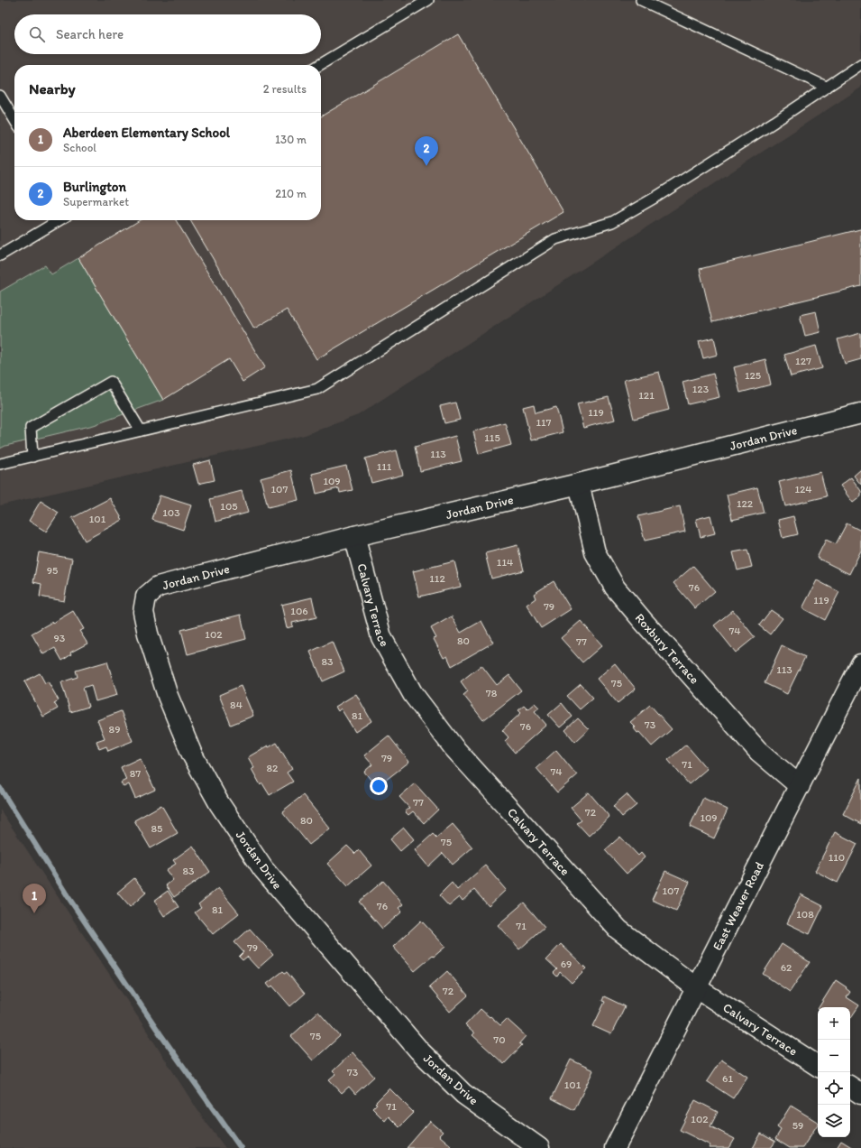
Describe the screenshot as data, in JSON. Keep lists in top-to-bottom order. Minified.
{"streets":{"street":["Jordan Drive","Calvary Terrace","Roxbury Terrace","East Weaver Road"]},"crossings":[["Jordan Drive","Calvary Terrace"],["Jordan Drive","Roxbury Terrace"],["Calvary Terrace","East Weaver Road"],["Roxbury Terrace","East Weaver Road"]],"house_numbers":["127","125","123","121","119","117","115","113","111","109","107","124","122","105","103","101","114","95","112","76","119","79","106","74","102","93","80","77","83","113","75","78","84","81","73","76","89","79","71","82","74","87","77","72","109","80","85","75","110","83","107","76","81","108","71","79","69","62","72","75","70","73","61","101","71","102","59"],"page":{"search":"Search here","heading":["Nearby","2 results"],"list":[{"mark":"1","name":"Aberdeen Elementary School","note":"School","value":"130 m"},{"mark":"2","name":"Burlington","note":"Supermarket","value":"210 m"}],"pins":["2","1"],"map_buttons":["+","−"]}}
